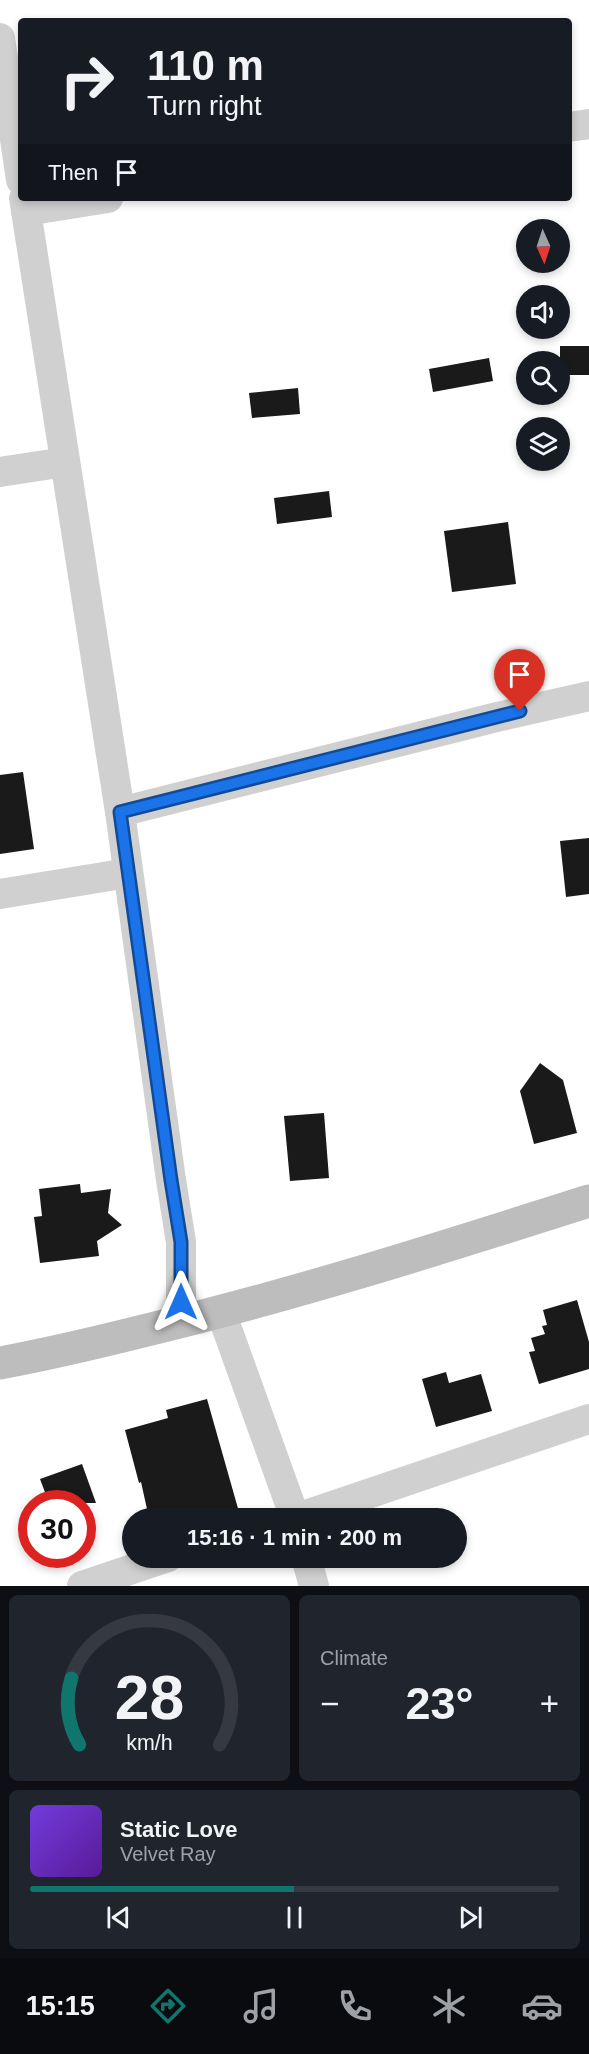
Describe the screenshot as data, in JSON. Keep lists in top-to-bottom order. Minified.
{"north":"bottom","page":{"turn":["110 m","Turn right"],"then":"Then","limit":"30","trip":"15:16 · 1 min · 200 m","tile":"Climate","heat":["−","23°","+"],"song":["Static Love","Velvet Ray"],"tabs":"15:15","gauge":["28","km/h"]}}
